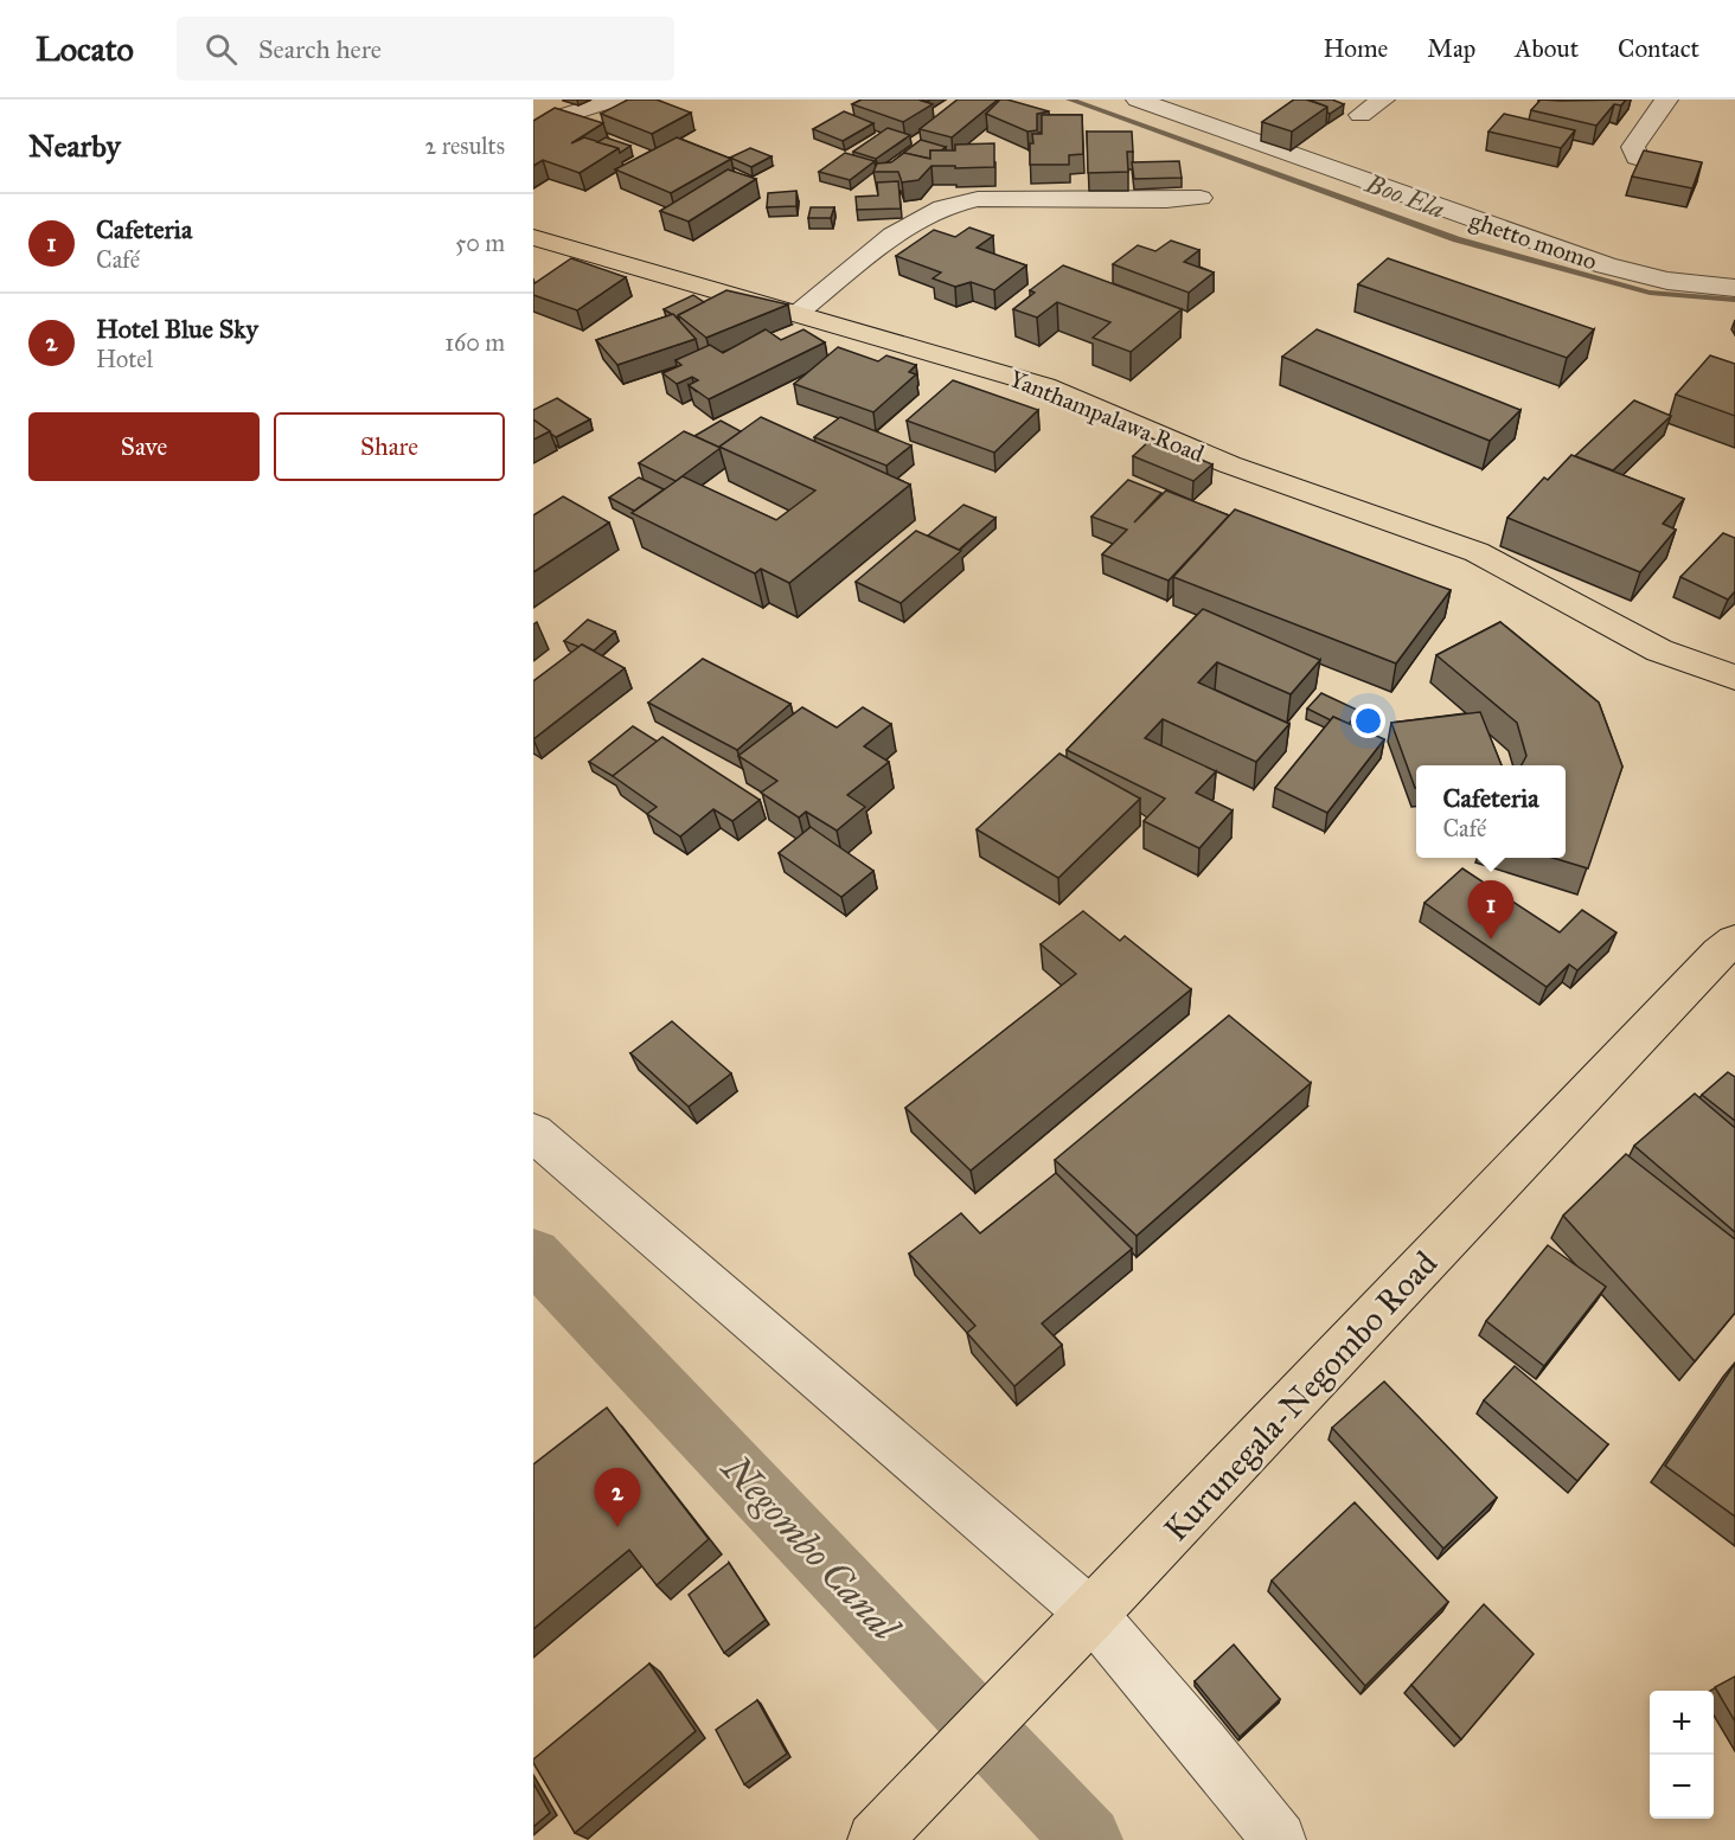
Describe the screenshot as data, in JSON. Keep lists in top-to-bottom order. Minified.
{"streets":{"main road":["Yanthampalawa Road","Kurunegala-Negombo Road"],"street":["ghetto momo"]},"water":["Boo Ela","Negombo Canal"],"page":{"header":"Locato","search":"Search here","nav":["Home","Map","About","Contact"],"heading":["Nearby","2 results"],"list":[{"mark":"1","name":"Cafeteria","note":"Café","value":"50 m"},{"mark":"2","name":"Hotel Blue Sky","note":"Hotel","value":"160 m"}],"buttons":["Save","Share"],"popup":["Cafeteria","Café"],"pins":["1","2"],"map_buttons":["+","−"]}}
